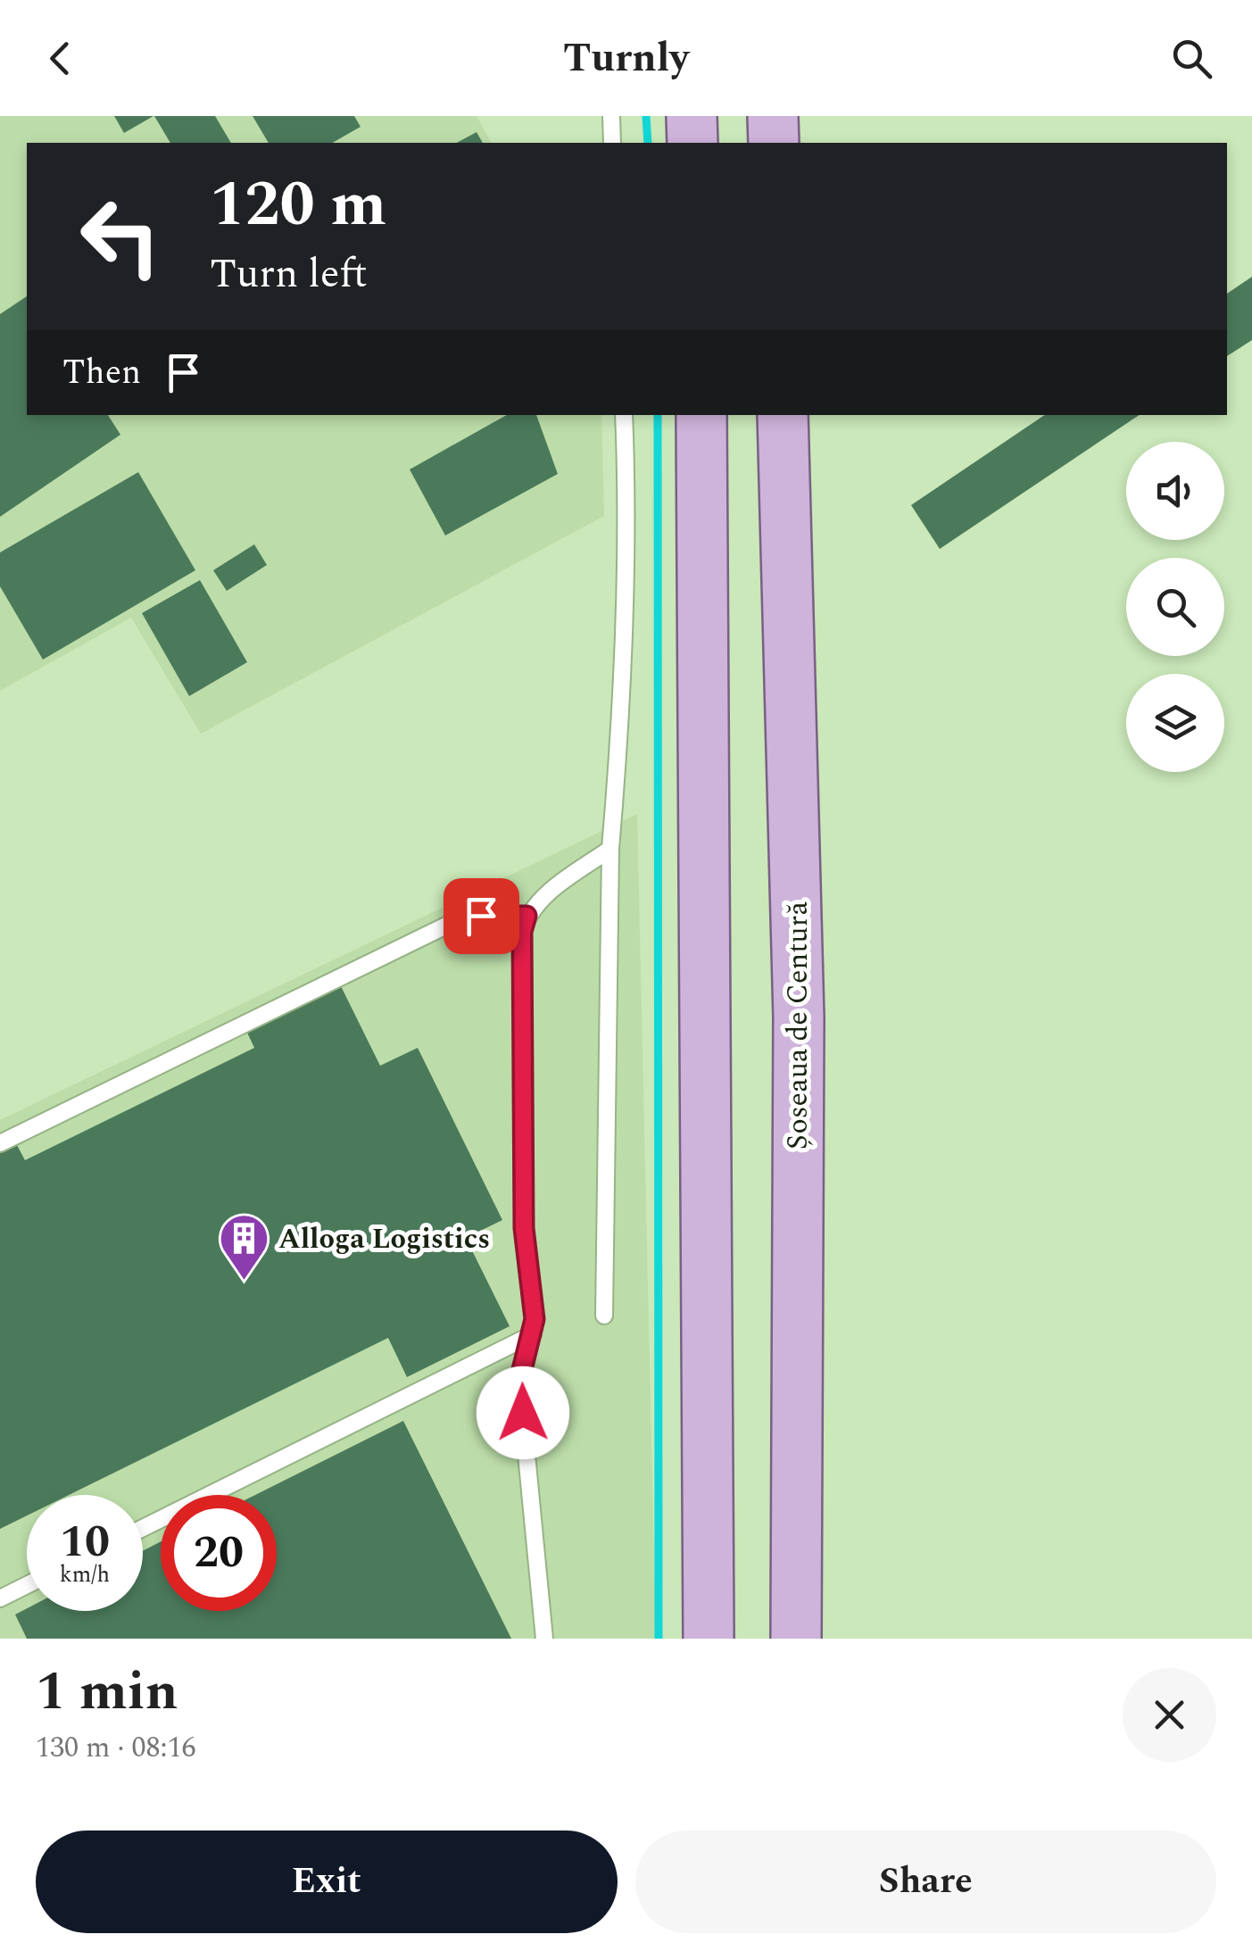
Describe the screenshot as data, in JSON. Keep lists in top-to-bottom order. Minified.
{"streets":{"main road":["Șoseaua de Centură"]},"places":{"building":["Alloga Logistics"]},"page":{"header":"Turnly","turn":["120 m","Turn left"],"then":"Then","speed":"10 km/h","limit":"20","heading":["1 min","130 m · 08:16"],"buttons":["Exit","Share"]}}
